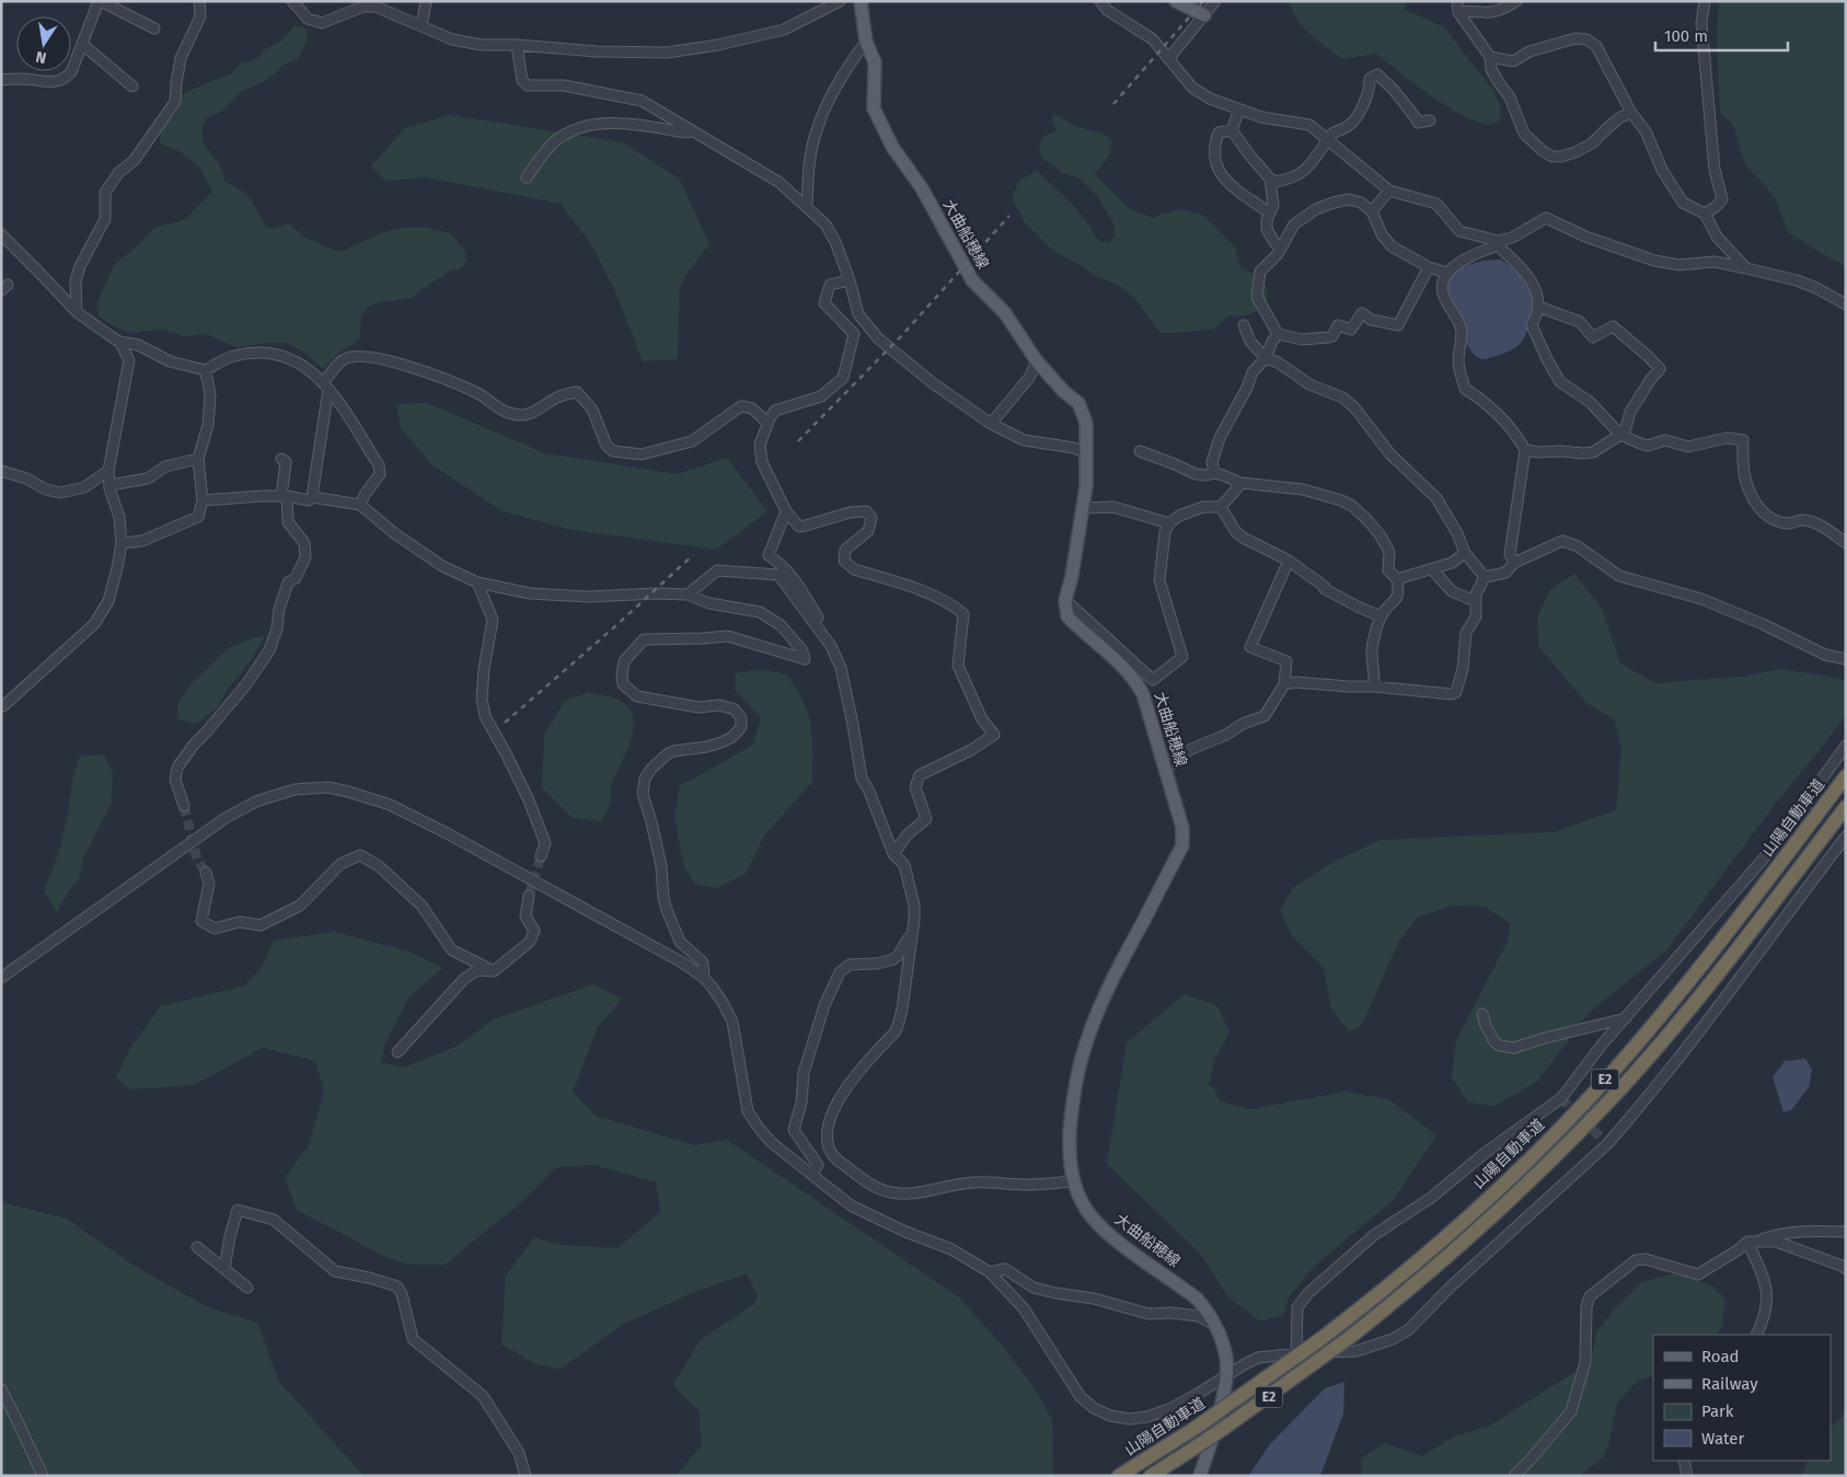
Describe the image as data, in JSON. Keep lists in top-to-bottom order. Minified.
{"streets":{"highway":["山陽自動車道","E2"],"main road":["大曲船穂線"]},"legend":["Road","Railway","Park","Water"],"scale_bar":"100 m","north":"bottom"}
